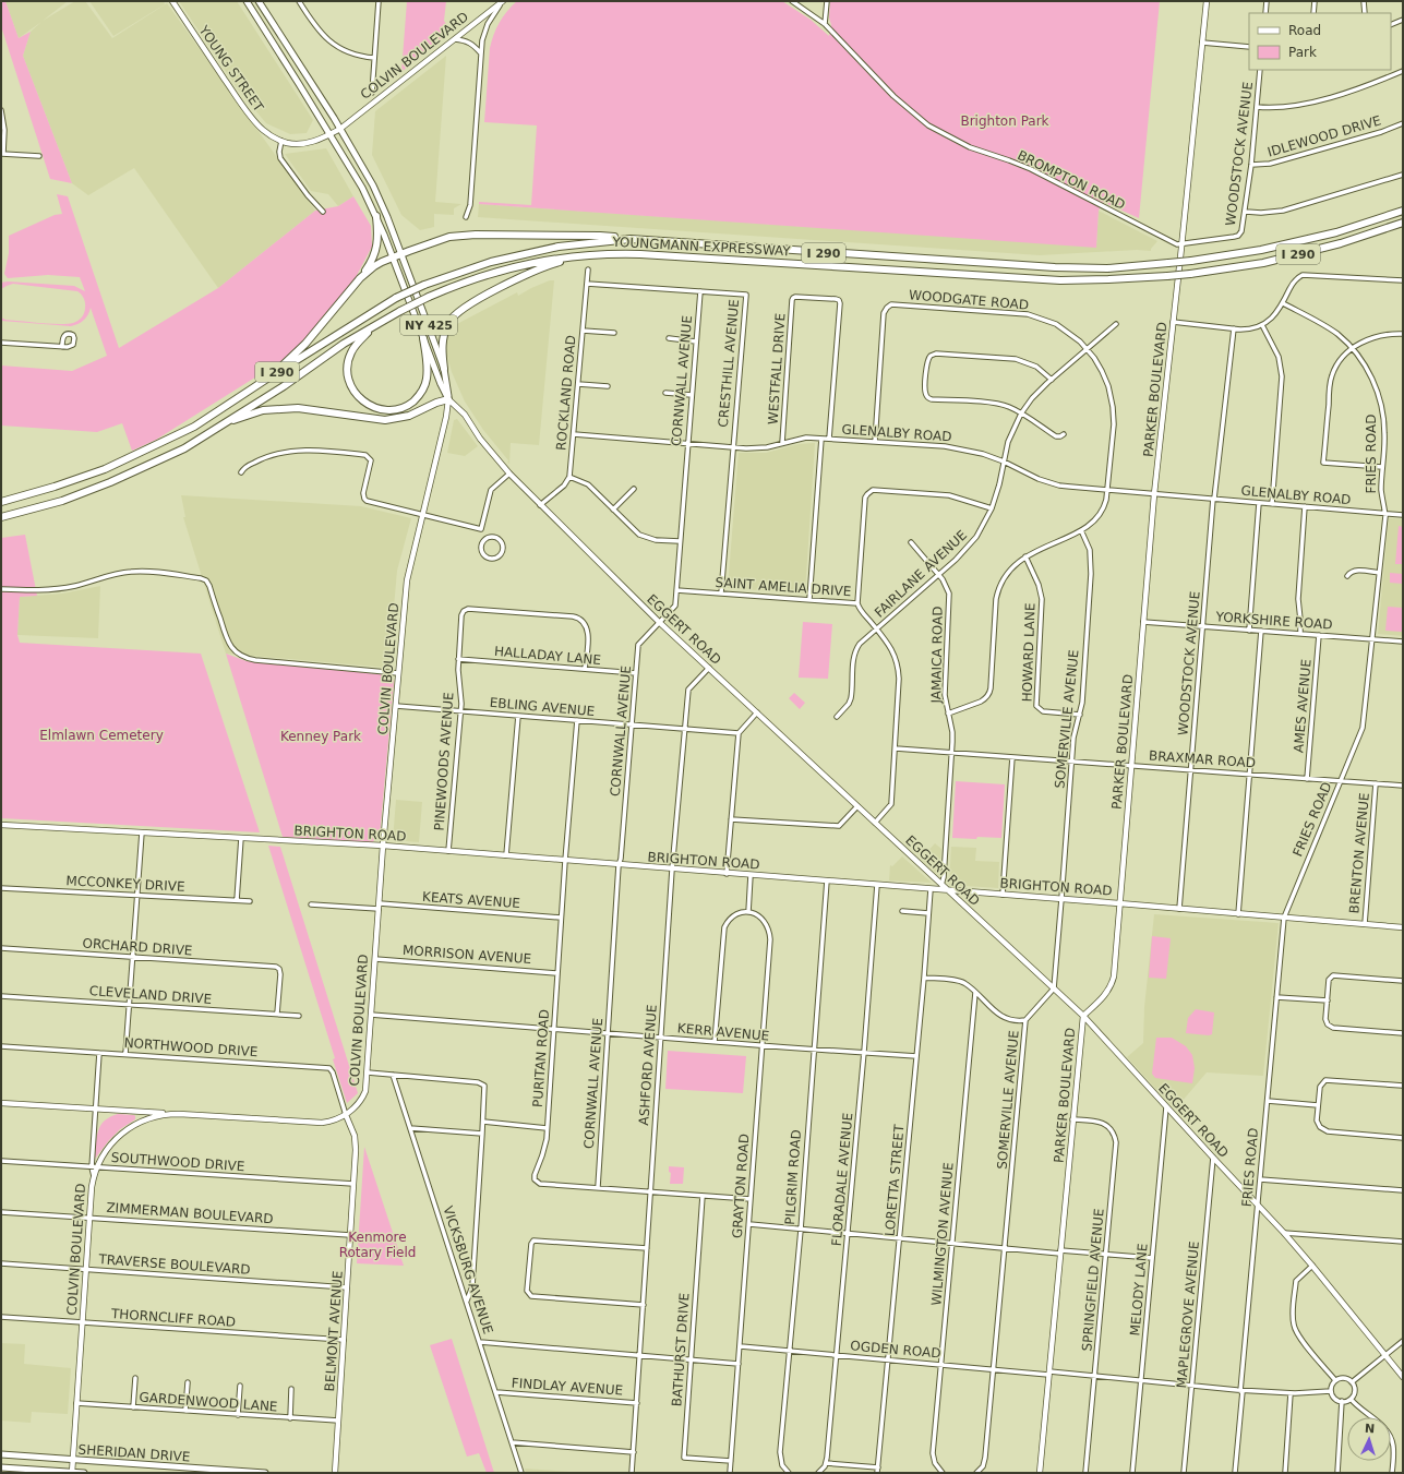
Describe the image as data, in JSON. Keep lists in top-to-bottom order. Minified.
{"streets":{"highway":["YOUNGMANN EXPRESSWAY","I 290"],"main road":["NY 425","SHERIDAN DRIVE"],"street":["COLVIN BOULEVARD","YOUNG STREET","IDLEWOOD DRIVE","WOODSTOCK AVENUE","BROMPTON ROAD","WOODGATE ROAD","CRESTHILL AVENUE","WESTFALL DRIVE","CORNWALL AVENUE","PARKER BOULEVARD","ROCKLAND ROAD","GLENALBY ROAD","FRIES ROAD","FAIRLANE AVENUE","SAINT AMELIA DRIVE","YORKSHIRE ROAD","EGGERT ROAD","HOWARD LANE","JAMAICA ROAD","HALLADAY LANE","AMES AVENUE","EBLING AVENUE","SOMERVILLE AVENUE","BRAXMAR ROAD","PINEWOODS AVENUE","BRIGHTON ROAD","BRENTON AVENUE","MCCONKEY DRIVE","KEATS AVENUE","ORCHARD DRIVE","MORRISON AVENUE","CLEVELAND DRIVE","KERR AVENUE","NORTHWOOD DRIVE","PURITAN ROAD","ASHFORD AVENUE","SOUTHWOOD DRIVE","PILGRIM ROAD","FLORADALE AVENUE","LORETTA STREET","GRAYTON ROAD","ZIMMERMAN BOULEVARD","WILMINGTON AVENUE","TRAVERSE BOULEVARD","VICKSBURG AVENUE","SPRINGFIELD AVENUE","MELODY LANE","MAPLEGROVE AVENUE","THORNCLIFF ROAD","BELMONT AVENUE","BATHURST DRIVE","OGDEN ROAD","FINDLAY AVENUE","GARDENWOOD LANE"]},"crossings":[["COLVIN BOULEVARD","YOUNG STREET"],["COLVIN BOULEVARD","NY 425"],["COLVIN BOULEVARD","EGGERT ROAD"],["COLVIN BOULEVARD","EBLING AVENUE"],["COLVIN BOULEVARD","BRIGHTON ROAD"],["COLVIN BOULEVARD","KEATS AVENUE"],["COLVIN BOULEVARD","MORRISON AVENUE"],["COLVIN BOULEVARD","KERR AVENUE"],["COLVIN BOULEVARD","NORTHWOOD DRIVE"],["COLVIN BOULEVARD","SOUTHWOOD DRIVE"],["COLVIN BOULEVARD","ZIMMERMAN BOULEVARD"],["COLVIN BOULEVARD","TRAVERSE BOULEVARD"],["COLVIN BOULEVARD","THORNCLIFF ROAD"],["COLVIN BOULEVARD","BELMONT AVENUE"],["COLVIN BOULEVARD","GARDENWOOD LANE"],["COLVIN BOULEVARD","SHERIDAN DRIVE"],["YOUNG STREET","NY 425"],["IDLEWOOD DRIVE","WOODSTOCK AVENUE"],["WOODSTOCK AVENUE","BROMPTON ROAD"],["WOODSTOCK AVENUE","PARKER BOULEVARD"],["WOODSTOCK AVENUE","GLENALBY ROAD"],["WOODSTOCK AVENUE","YORKSHIRE ROAD"],["WOODSTOCK AVENUE","BRAXMAR ROAD"],["WOODSTOCK AVENUE","BRIGHTON ROAD"],["BROMPTON ROAD","PARKER BOULEVARD"],["WOODGATE ROAD","GLENALBY ROAD"],["WOODGATE ROAD","FAIRLANE AVENUE"],["WOODGATE ROAD","HOWARD LANE"],["WOODGATE ROAD","JAMAICA ROAD"],["WOODGATE ROAD","SOMERVILLE AVENUE"],["NY 425","EGGERT ROAD"],["CRESTHILL AVENUE","CORNWALL AVENUE"],["CRESTHILL AVENUE","ROCKLAND ROAD"],["CRESTHILL AVENUE","GLENALBY ROAD"],["CRESTHILL AVENUE","SAINT AMELIA DRIVE"],["WESTFALL DRIVE","GLENALBY ROAD"],["CORNWALL AVENUE","GLENALBY ROAD"],["CORNWALL AVENUE","SAINT AMELIA DRIVE"],["CORNWALL AVENUE","EGGERT ROAD"],["CORNWALL AVENUE","HALLADAY LANE"],["CORNWALL AVENUE","EBLING AVENUE"],["CORNWALL AVENUE","BRIGHTON ROAD"],["CORNWALL AVENUE","KERR AVENUE"],["CORNWALL AVENUE","PURITAN ROAD"],["PARKER BOULEVARD","GLENALBY ROAD"],["PARKER BOULEVARD","YORKSHIRE ROAD"],["PARKER BOULEVARD","EGGERT ROAD"],["PARKER BOULEVARD","BRAXMAR ROAD"],["PARKER BOULEVARD","BRIGHTON ROAD"],["PARKER BOULEVARD","SPRINGFIELD AVENUE"],["PARKER BOULEVARD","OGDEN ROAD"],["ROCKLAND ROAD","GLENALBY ROAD"],["GLENALBY ROAD","FRIES ROAD"],["GLENALBY ROAD","FAIRLANE AVENUE"],["FRIES ROAD","YORKSHIRE ROAD"],["FRIES ROAD","EGGERT ROAD"],["FRIES ROAD","BRAXMAR ROAD"],["FRIES ROAD","BRIGHTON ROAD"],["FRIES ROAD","OGDEN ROAD"],["FAIRLANE AVENUE","SAINT AMELIA DRIVE"],["FAIRLANE AVENUE","JAMAICA ROAD"],["SAINT AMELIA DRIVE","EGGERT ROAD"],["SAINT AMELIA DRIVE","BRAXMAR ROAD"],["YORKSHIRE ROAD","AMES AVENUE"],["EGGERT ROAD","JAMAICA ROAD"],["EGGERT ROAD","SOMERVILLE AVENUE"],["EGGERT ROAD","BRIGHTON ROAD"],["EGGERT ROAD","ASHFORD AVENUE"],["EGGERT ROAD","MELODY LANE"],["EGGERT ROAD","MAPLEGROVE AVENUE"],["HOWARD LANE","SOMERVILLE AVENUE"],["JAMAICA ROAD","BRAXMAR ROAD"],["HALLADAY LANE","PINEWOODS AVENUE"],["AMES AVENUE","BRAXMAR ROAD"],["EBLING AVENUE","PINEWOODS AVENUE"],["EBLING AVENUE","PURITAN ROAD"],["EBLING AVENUE","ASHFORD AVENUE"],["SOMERVILLE AVENUE","BRAXMAR ROAD"],["SOMERVILLE AVENUE","BRIGHTON ROAD"],["SOMERVILLE AVENUE","OGDEN ROAD"],["BRAXMAR ROAD","BRENTON AVENUE"],["PINEWOODS AVENUE","BRIGHTON ROAD"],["BRIGHTON ROAD","BRENTON AVENUE"],["BRIGHTON ROAD","PURITAN ROAD"],["BRIGHTON ROAD","ASHFORD AVENUE"],["BRIGHTON ROAD","PILGRIM ROAD"],["BRIGHTON ROAD","FLORADALE AVENUE"],["BRIGHTON ROAD","LORETTA STREET"],["KEATS AVENUE","PURITAN ROAD"],["ORCHARD DRIVE","CLEVELAND DRIVE"],["MORRISON AVENUE","PURITAN ROAD"],["KERR AVENUE","PURITAN ROAD"],["KERR AVENUE","ASHFORD AVENUE"],["KERR AVENUE","PILGRIM ROAD"],["KERR AVENUE","FLORADALE AVENUE"],["KERR AVENUE","LORETTA STREET"],["KERR AVENUE","GRAYTON ROAD"],["NORTHWOOD DRIVE","BELMONT AVENUE"],["PURITAN ROAD","ASHFORD AVENUE"],["PURITAN ROAD","GRAYTON ROAD"],["PURITAN ROAD","BATHURST DRIVE"],["ASHFORD AVENUE","FINDLAY AVENUE"],["SOUTHWOOD DRIVE","BELMONT AVENUE"],["PILGRIM ROAD","OGDEN ROAD"],["FLORADALE AVENUE","OGDEN ROAD"],["LORETTA STREET","OGDEN ROAD"],["GRAYTON ROAD","BATHURST DRIVE"],["GRAYTON ROAD","OGDEN ROAD"],["ZIMMERMAN BOULEVARD","BELMONT AVENUE"],["WILMINGTON AVENUE","OGDEN ROAD"],["TRAVERSE BOULEVARD","BELMONT AVENUE"],["VICKSBURG AVENUE","FINDLAY AVENUE"],["SPRINGFIELD AVENUE","OGDEN ROAD"],["MELODY LANE","OGDEN ROAD"],["MAPLEGROVE AVENUE","OGDEN ROAD"],["THORNCLIFF ROAD","BELMONT AVENUE"],["BELMONT AVENUE","GARDENWOOD LANE"]],"parks":["Brighton Park","Elmlawn Cemetery","Kenney Park","Kenmore Rotary Field"],"legend":["Road","Park"],"north":"top"}
